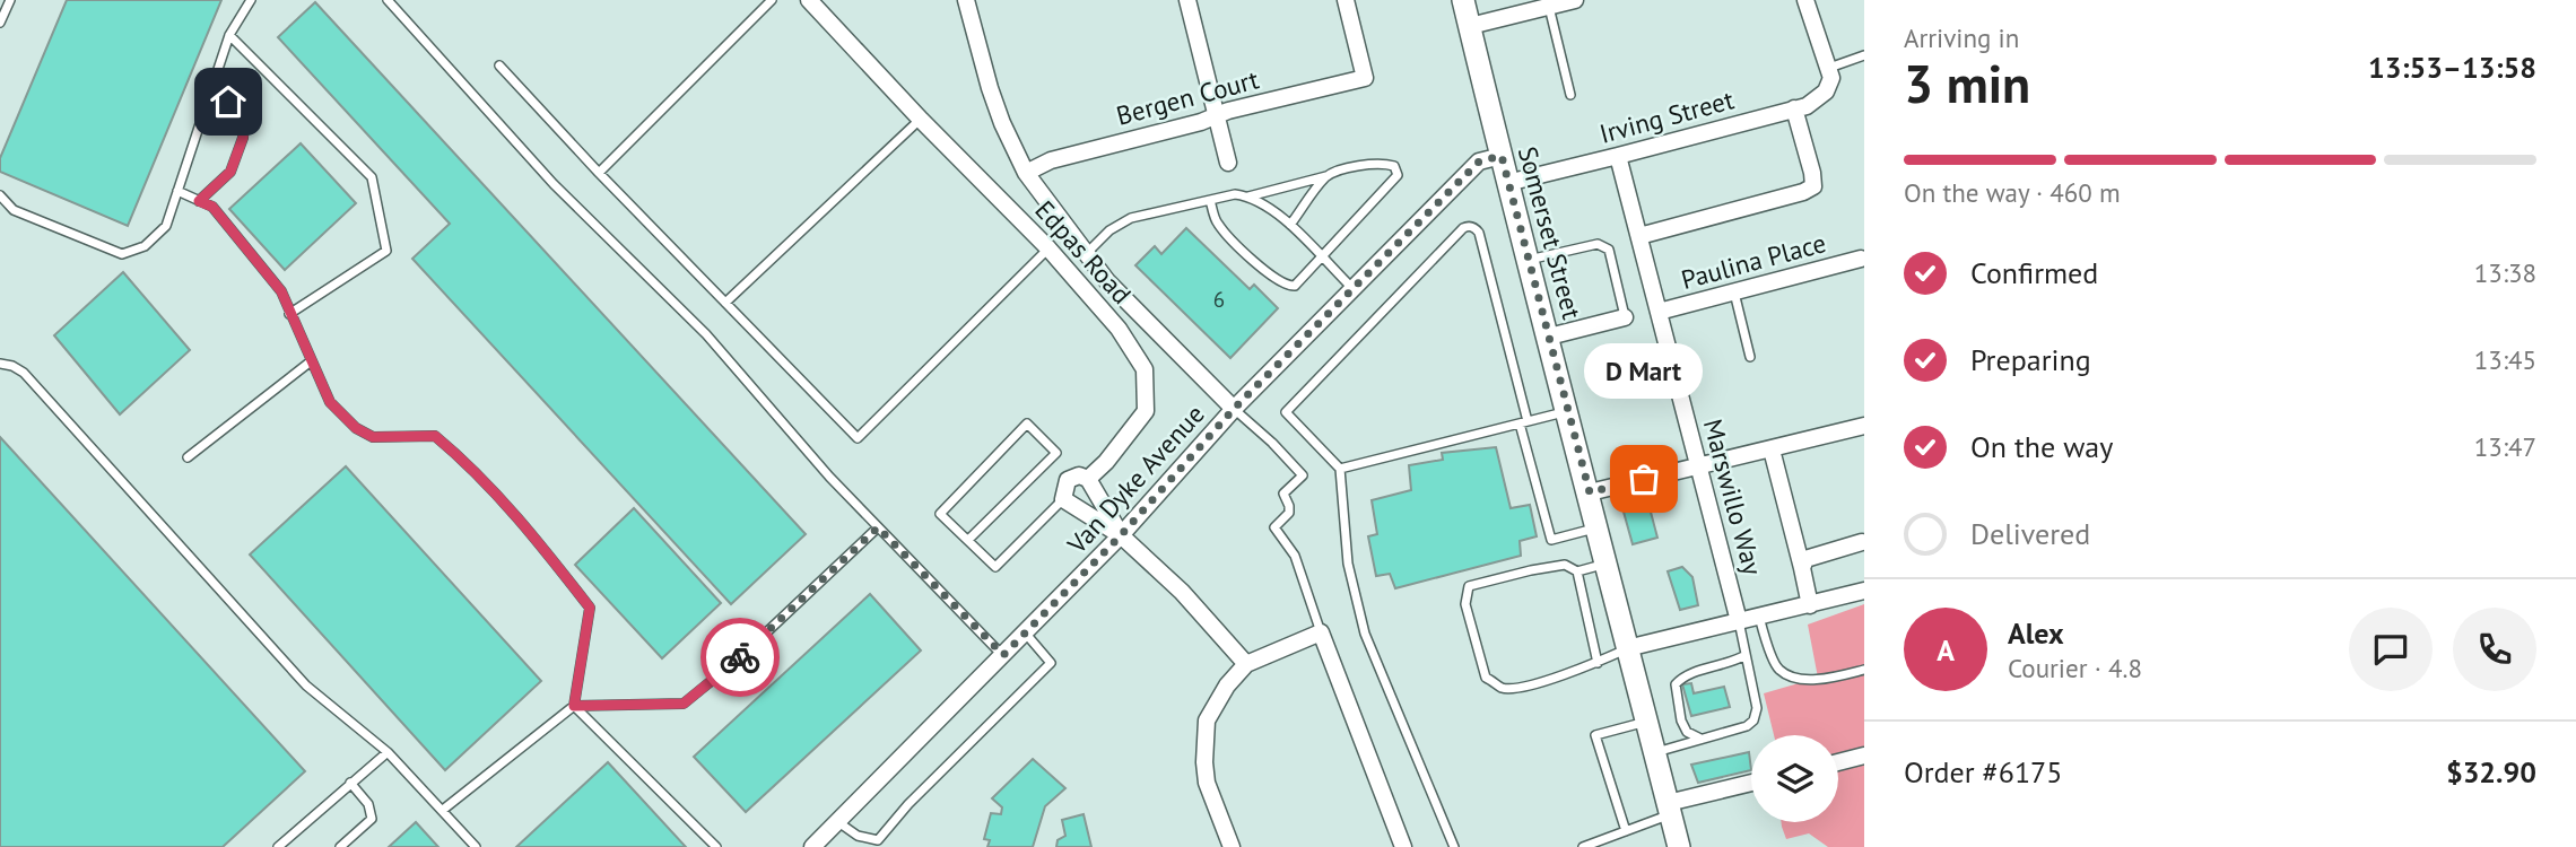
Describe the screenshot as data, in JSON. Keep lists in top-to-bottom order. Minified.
{"streets":{"main road":["Somerset Street"],"street":["Bergen Court","Irving Street","Edpas Road","Paulina Place","Van Dyke Avenue","Marswillo Way"]},"crossings":[["Irving Street","Somerset Street"],["Irving Street","Marswillo Way"],["Somerset Street","Van Dyke Avenue"],["Paulina Place","Marswillo Way"]],"places":["D Mart"],"house_numbers":["6"],"page":{"heading":["3 min","Arriving in","13:53–13:58"],"panel":["Alex","Courier · 4.8","Order #6175","$32.90"],"bar":"On the way · 460 m","list":[["Confirmed","13:38"],["Preparing","13:45"],["On the way","13:47"],"Delivered"],"bubble":"D Mart","round":"A"}}
